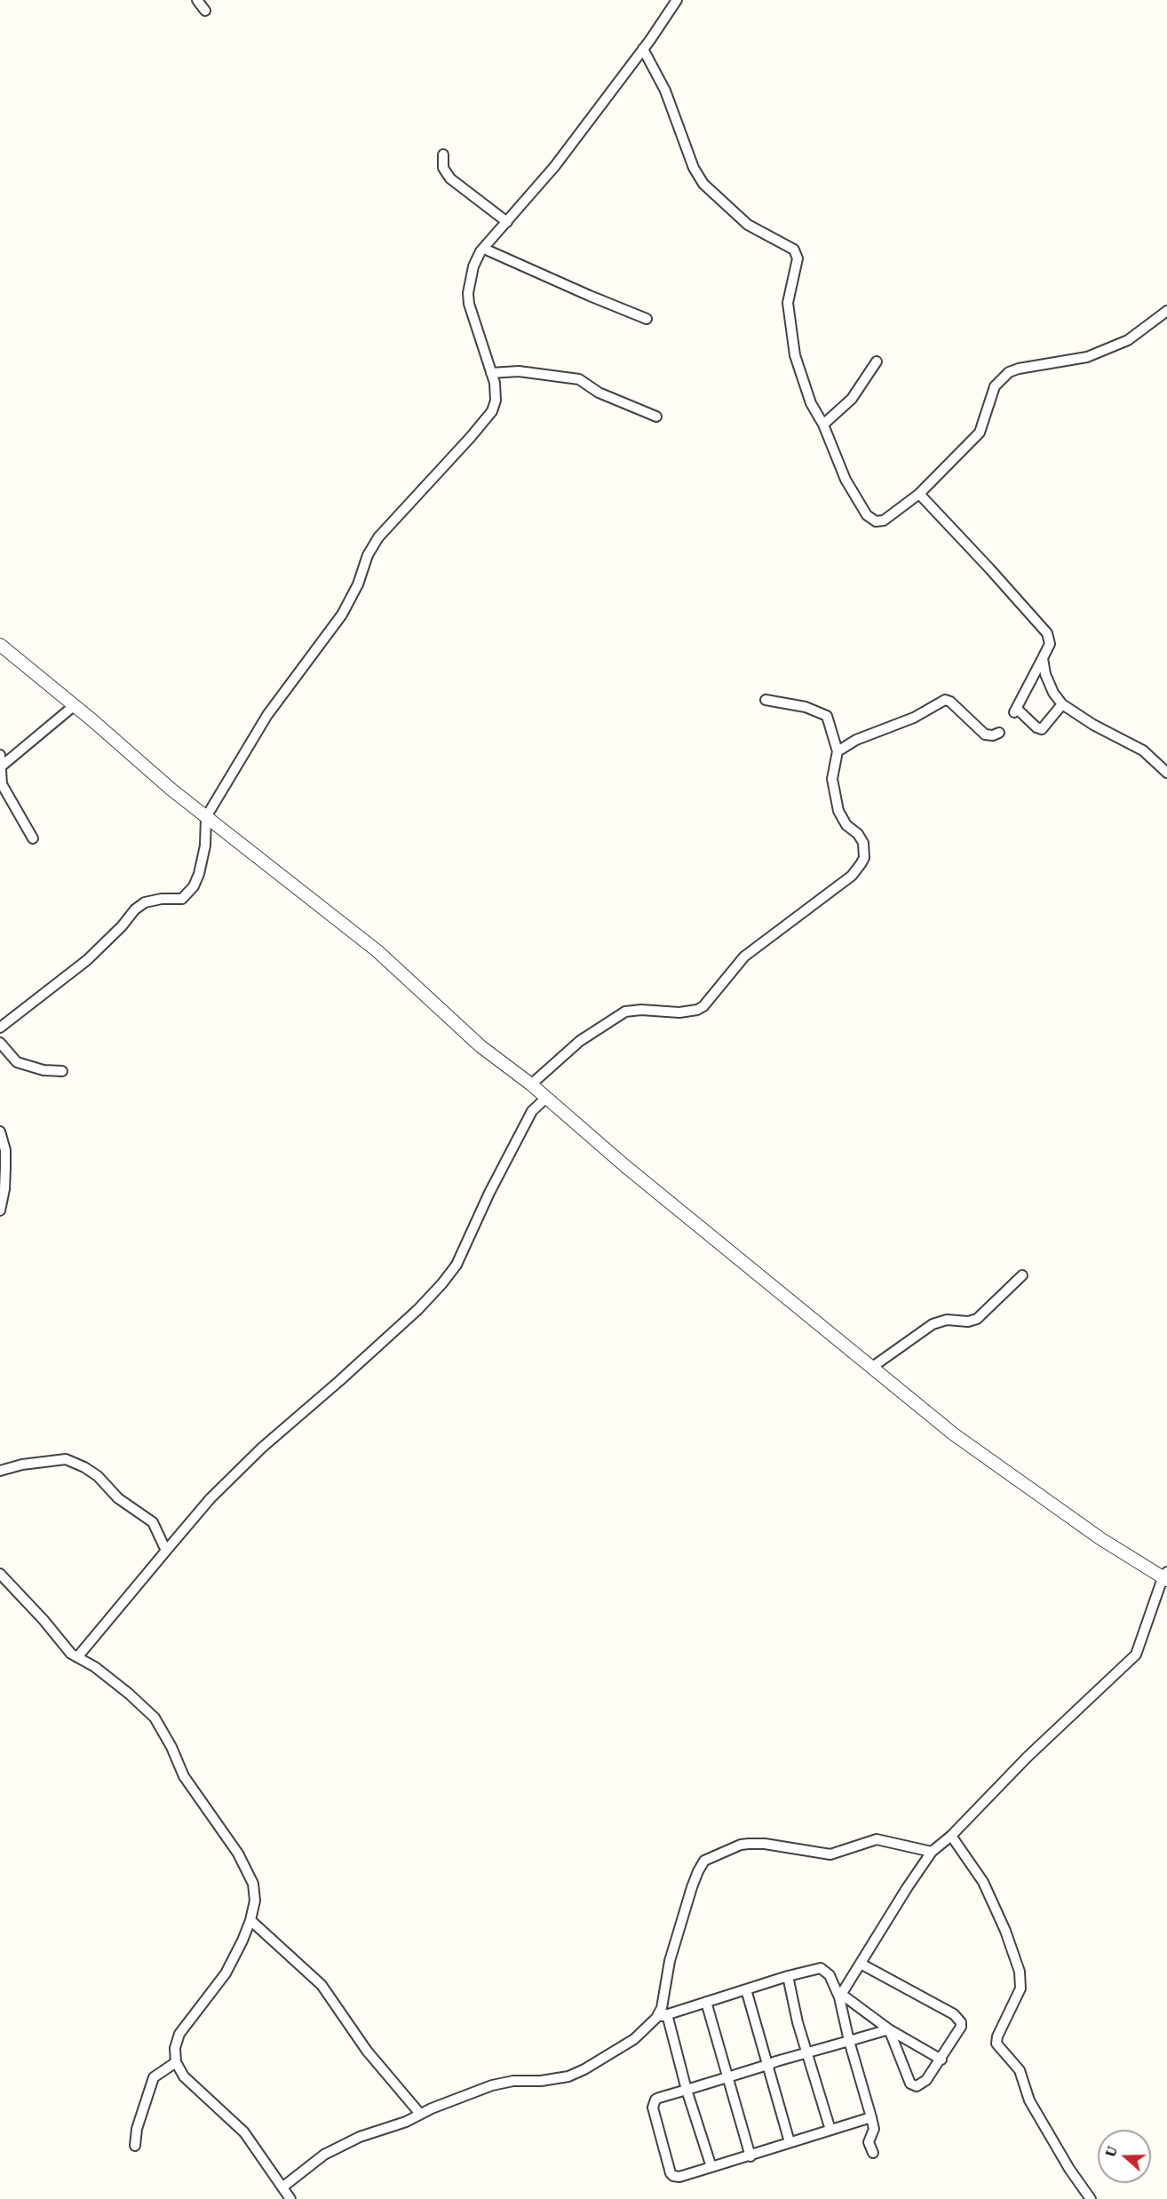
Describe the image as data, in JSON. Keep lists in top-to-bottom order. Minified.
{"north":"left"}
